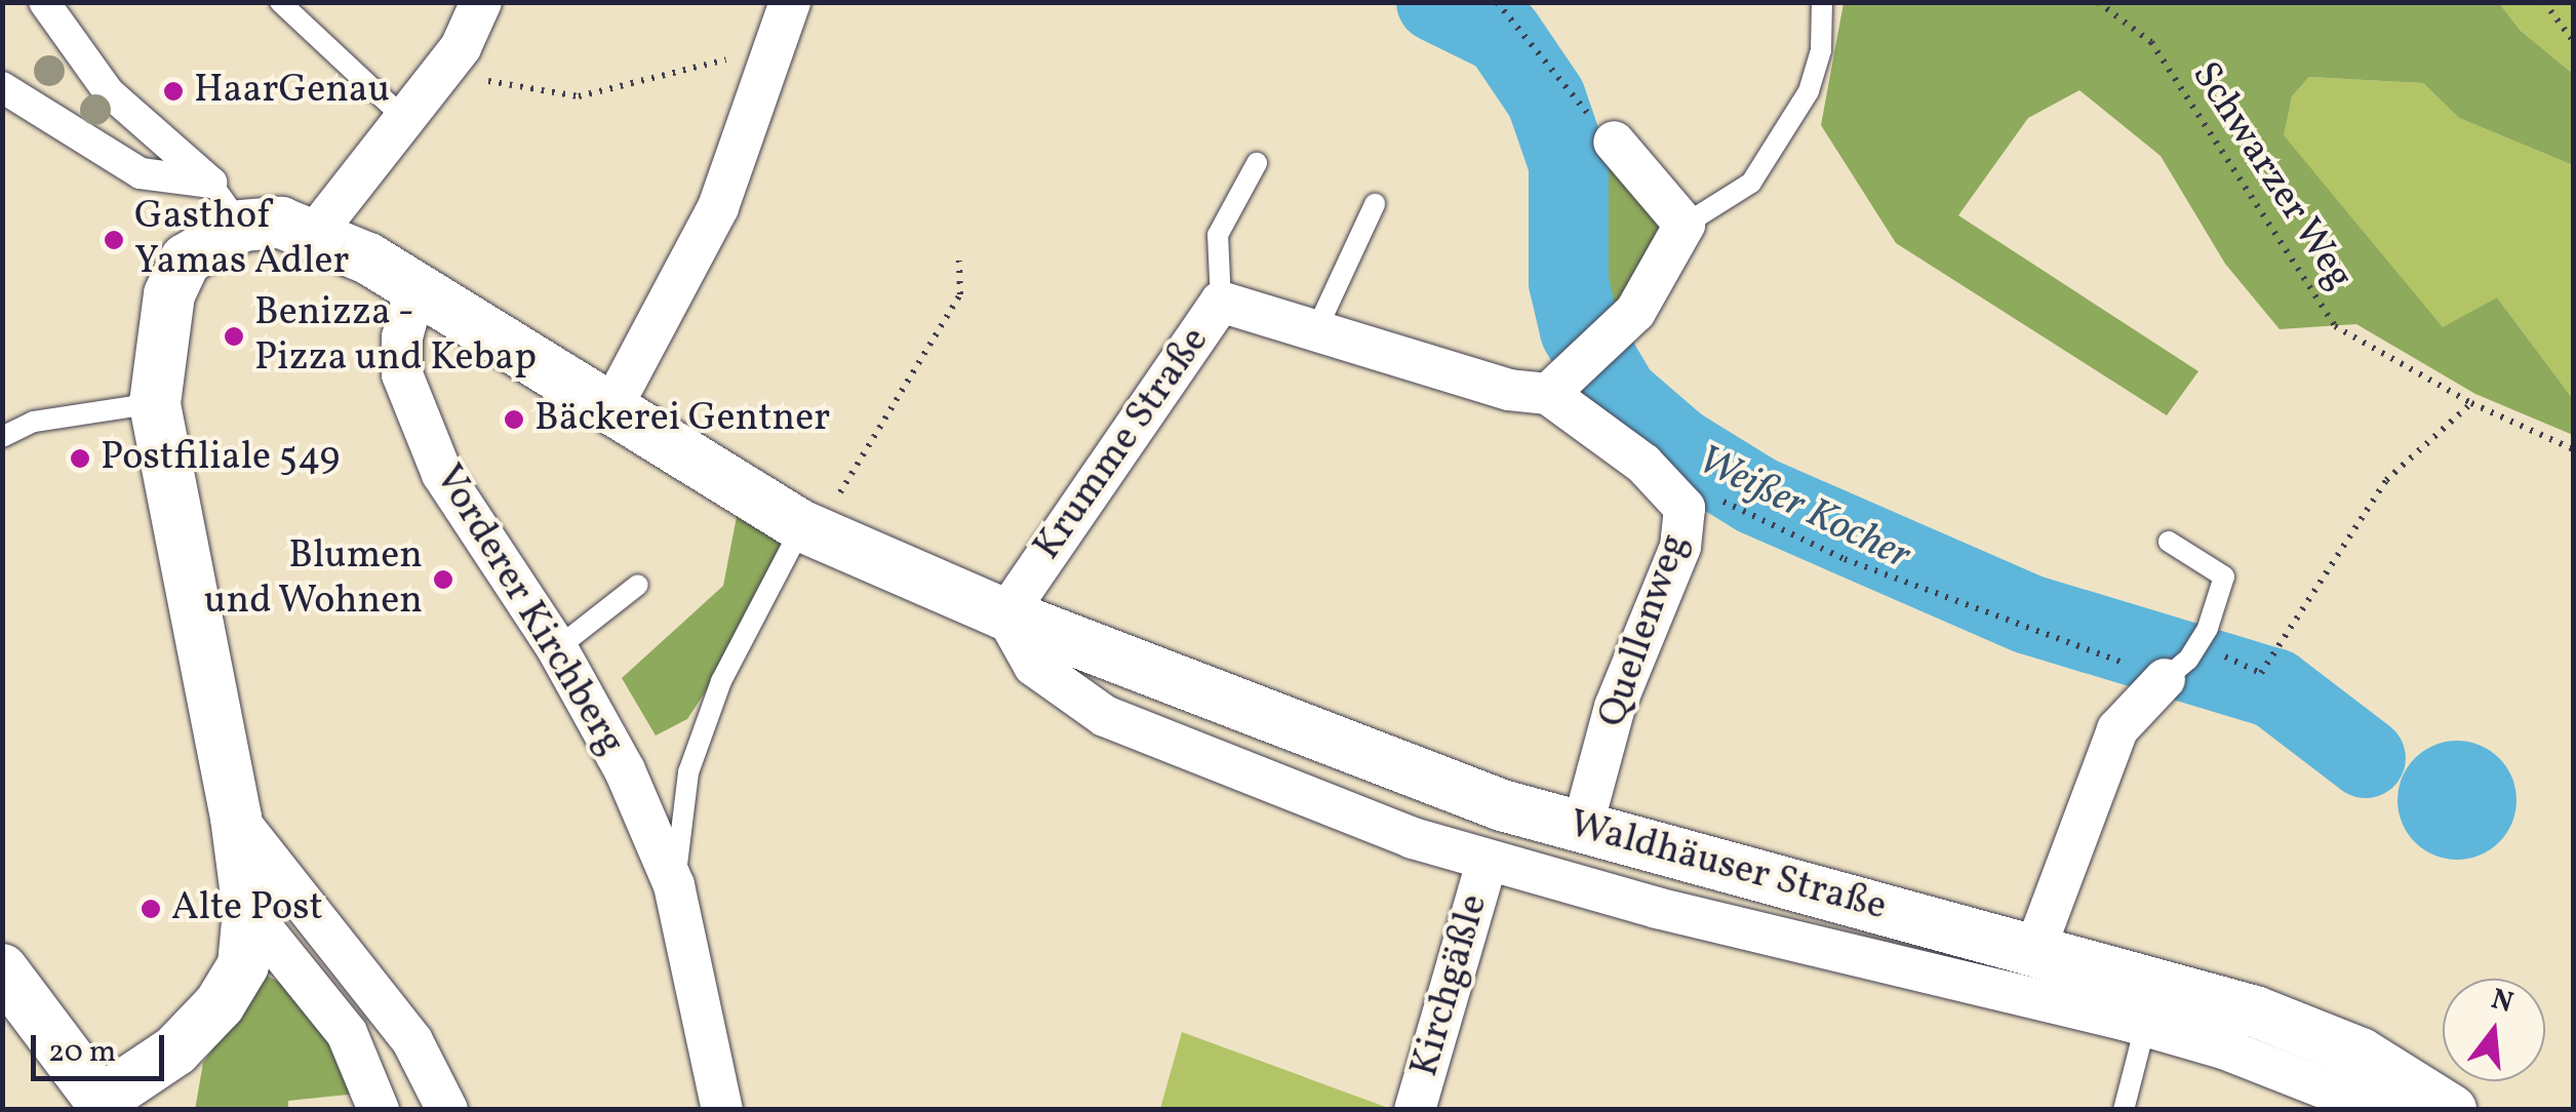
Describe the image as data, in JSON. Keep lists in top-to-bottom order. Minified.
{"streets":{"street":["Krumme Straße","Vorderer Kirchberg","Quellenweg","Waldhäuser Straße","Kirchgäßle"],"path":["Schwarzer Weg"]},"crossings":[["Krumme Straße","Quellenweg"],["Krumme Straße","Waldhäuser Straße"],["Vorderer Kirchberg","Waldhäuser Straße"],["Quellenweg","Waldhäuser Straße"],["Waldhäuser Straße","Kirchgäßle"]],"water":["Weißer Kocher"],"places":["HaarGenau","Gasthof Yamas Adler","Benizza - Pizza und Kebap","Bäckerei Gentner","Postfiliale 549","Blumen und Wohnen","Alte Post"],"scale_bar":"20 m","north":"top"}
